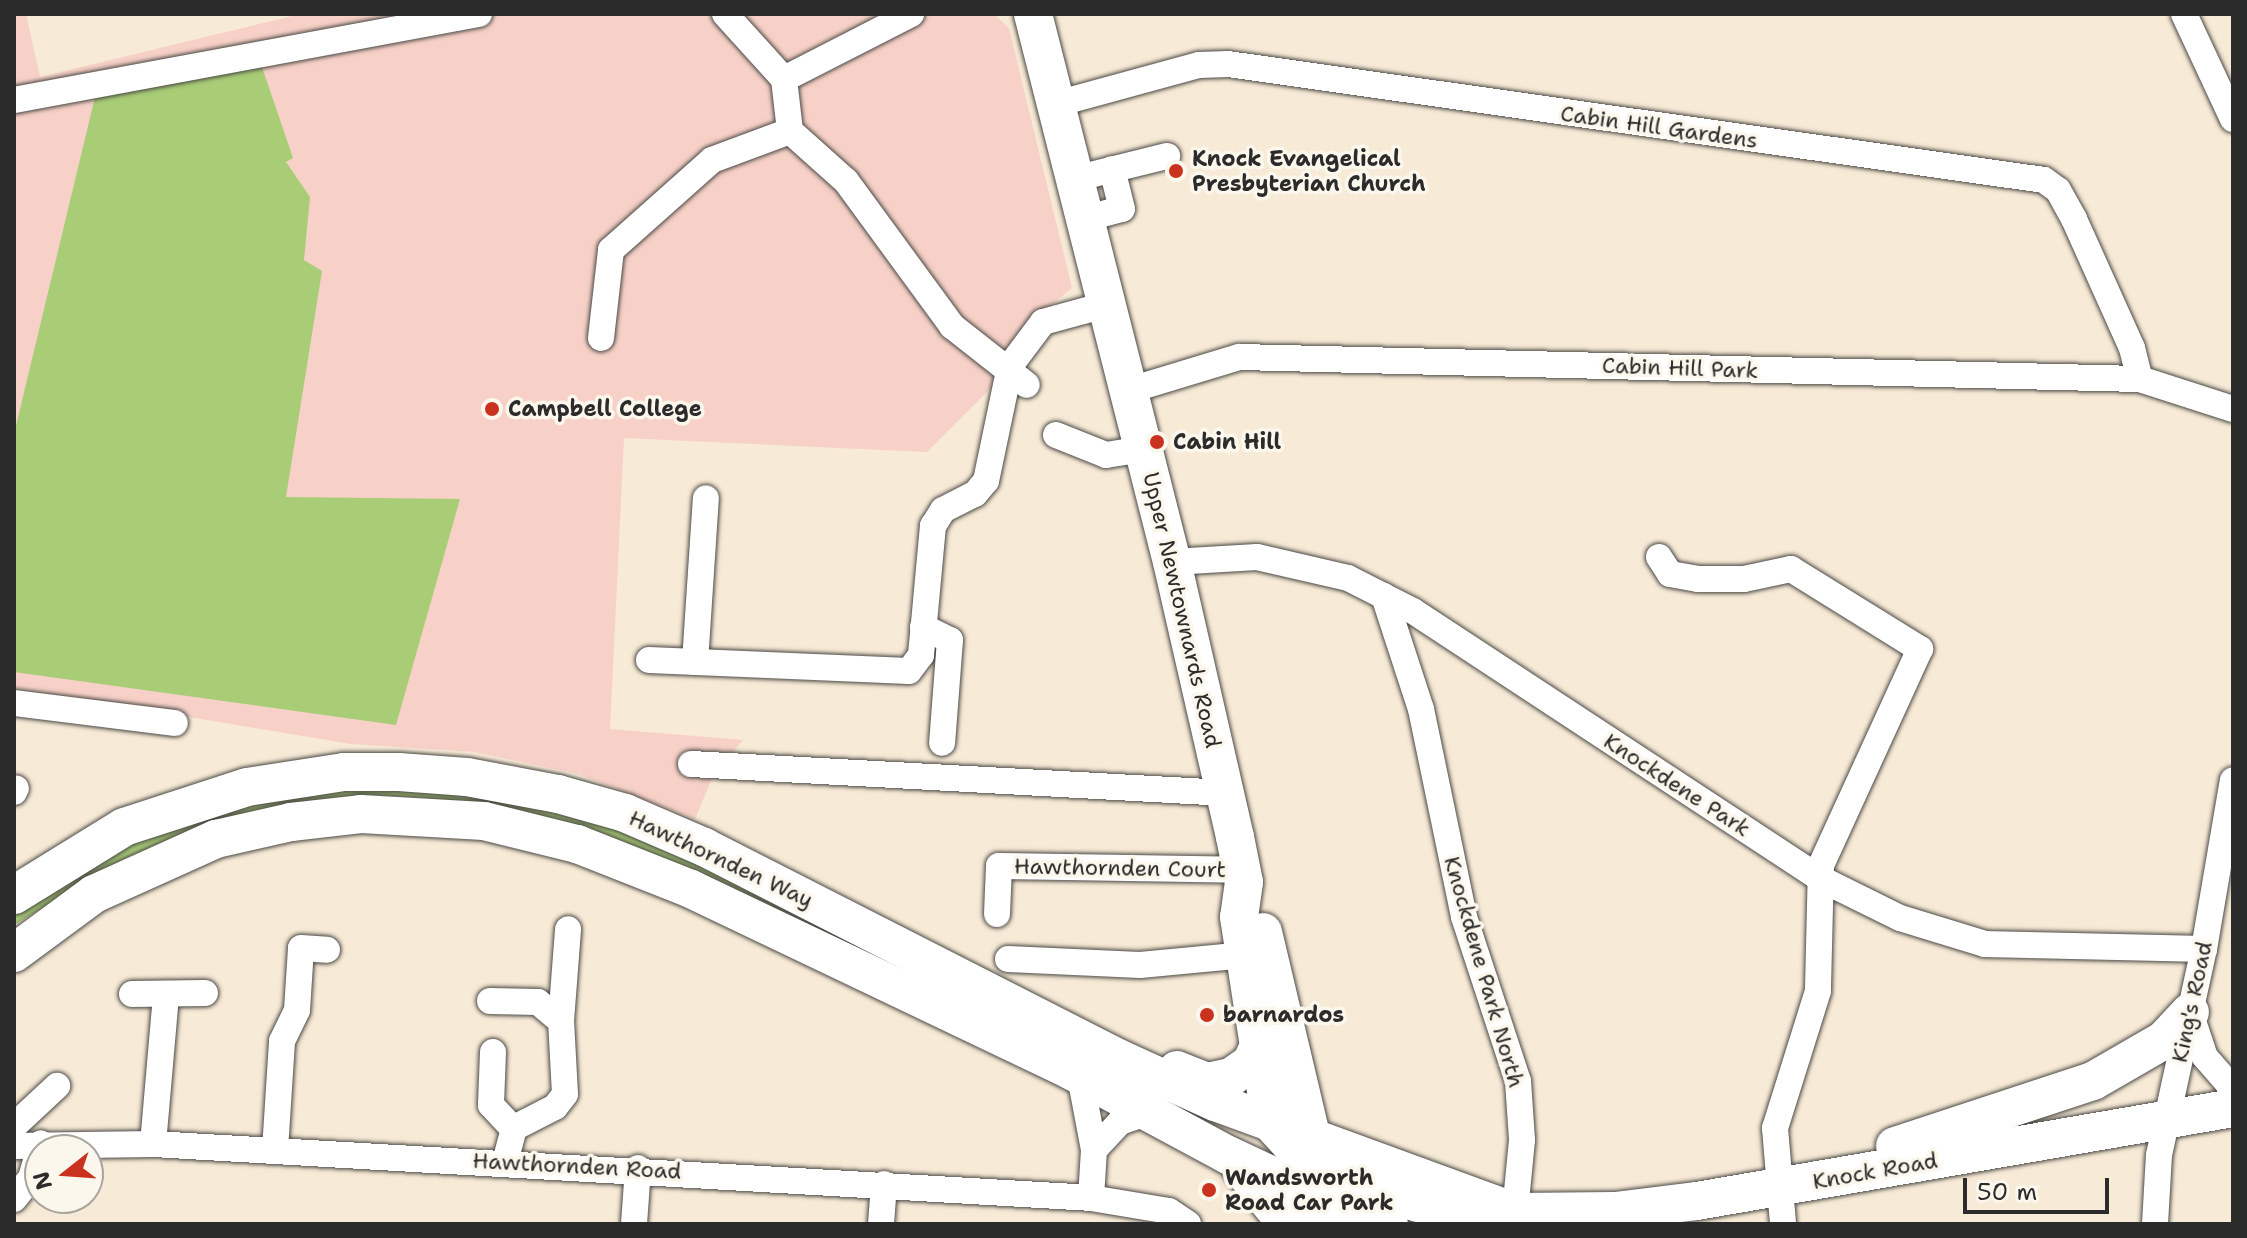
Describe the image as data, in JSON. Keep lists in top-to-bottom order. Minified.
{"streets":{"highway":["Upper Newtownards Road","Hawthornden Way","Knock Road"],"street":["Cabin Hill Gardens","Cabin Hill Park","Knockdene Park","Hawthornden Court","Knockdene Park North","King's Road","Hawthornden Road"]},"crossings":[["Cabin Hill Gardens","Cabin Hill Park"],["Cabin Hill Gardens","Upper Newtownards Road"],["Cabin Hill Park","Upper Newtownards Road"],["Upper Newtownards Road","Knockdene Park"],["Upper Newtownards Road","Hawthornden Way"],["Upper Newtownards Road","Hawthornden Court"],["Upper Newtownards Road","Knock Road"],["Knockdene Park","Knockdene Park North"],["Knockdene Park","King's Road"],["Hawthornden Way","Knock Road"],["Knockdene Park North","Knock Road"],["King's Road","Knock Road"]],"places":["Knock Evangelical Presbyterian Church","Campbell College","Cabin Hill","barnardos","Wandsworth Road Car Park"],"scale_bar":"50 m","north":"left"}
